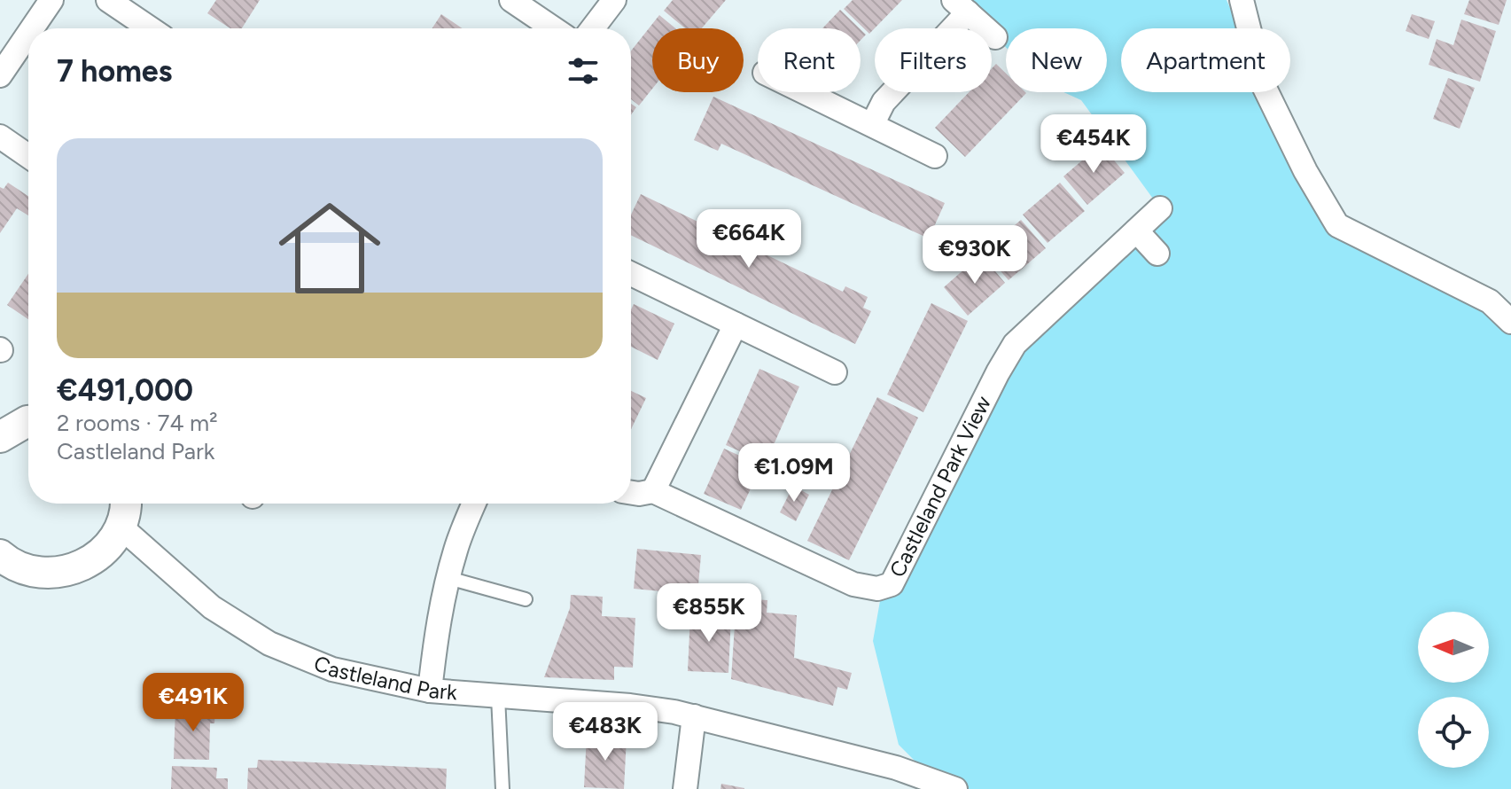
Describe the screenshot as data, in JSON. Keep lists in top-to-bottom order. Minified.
{"streets":{"street":["Castleland Park View","Castleland Park"]},"north":"left","page":{"chip":["Buy","Rent","Filters","New","Apartment"],"heading":"7 homes","list":[{"name":"€491,000","note":"2 rooms · 74 m² · Castleland Park"}],"price":["€454K","€664K","€930K","€1.09M","€855K","€491K","€483K"]}}
